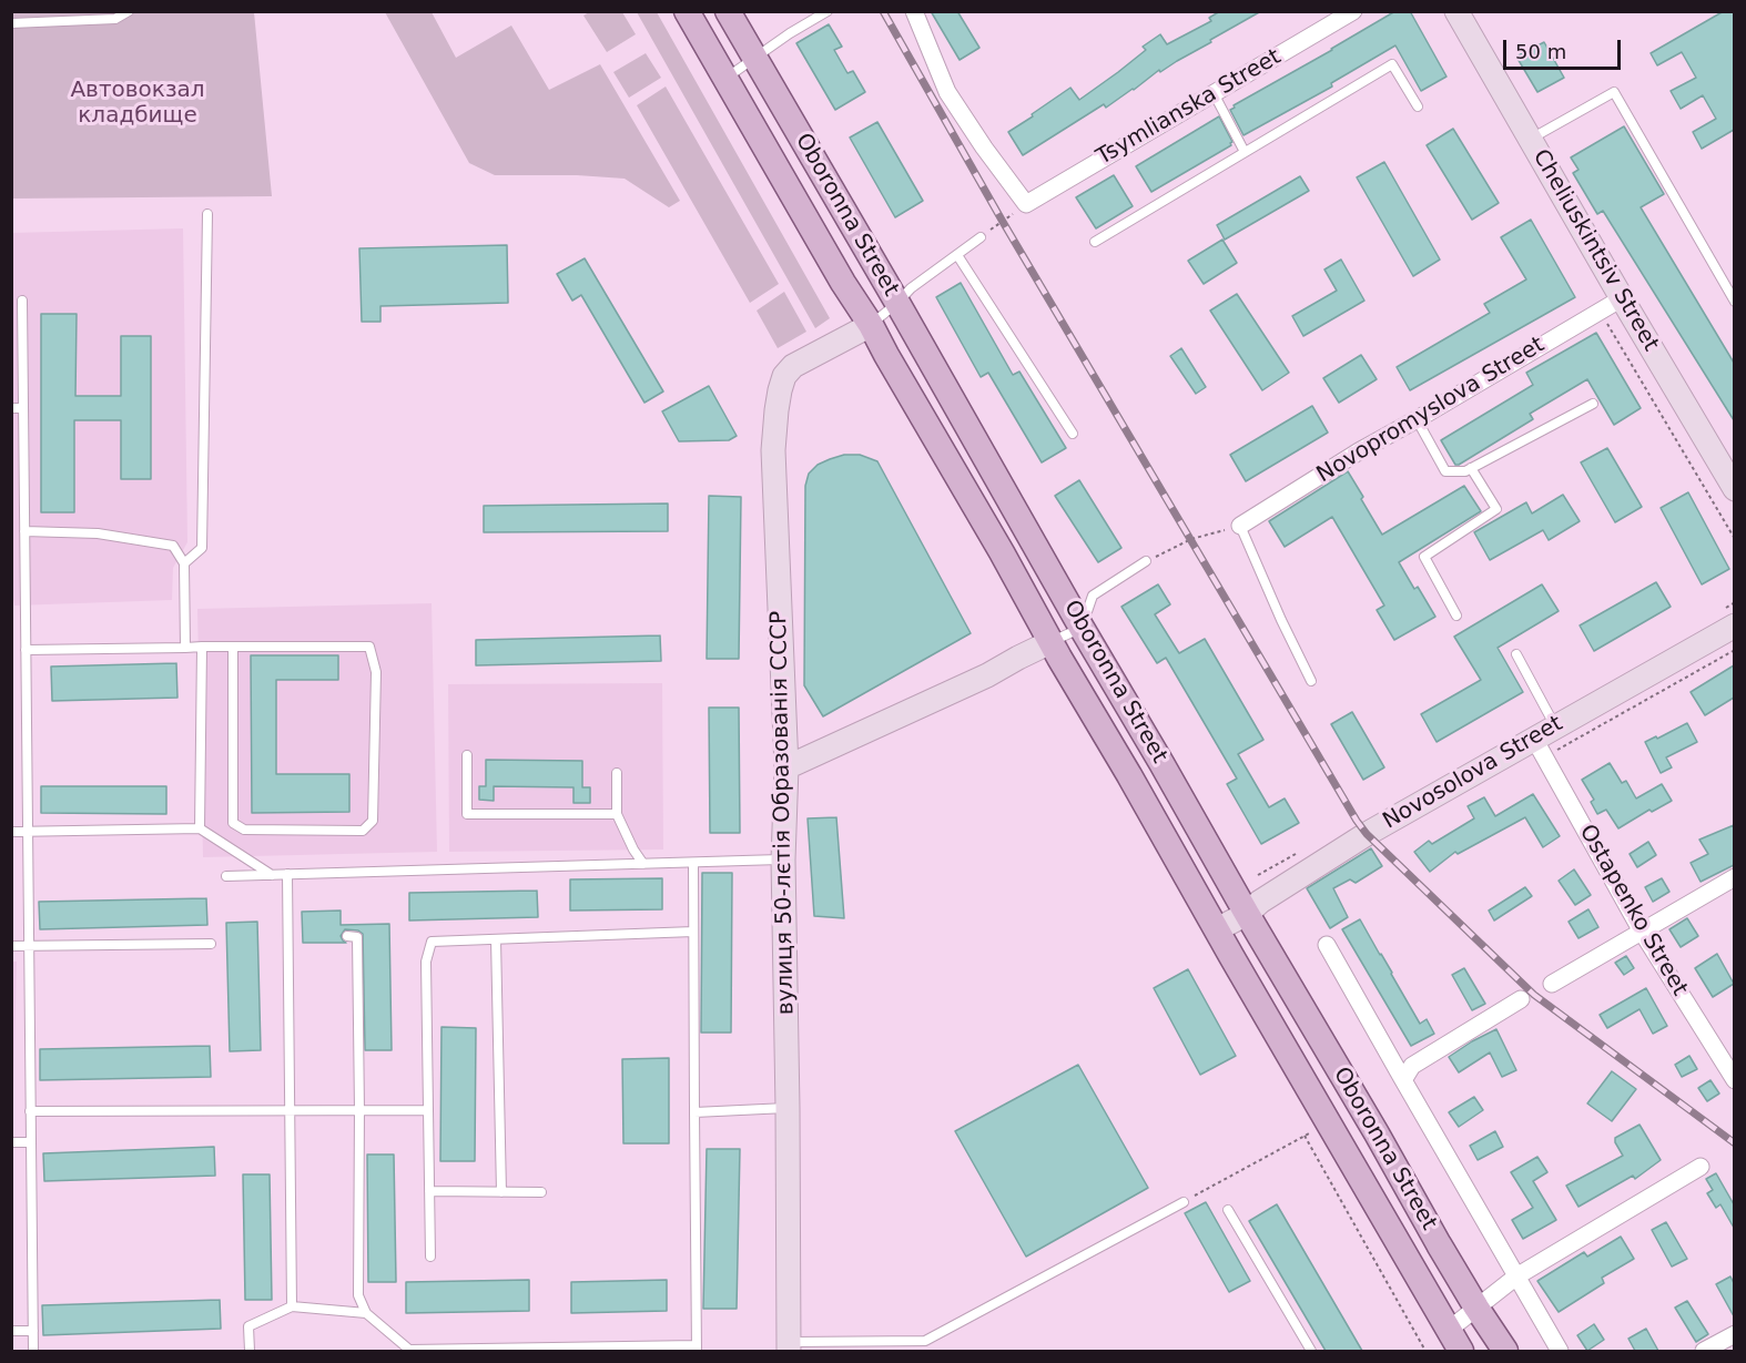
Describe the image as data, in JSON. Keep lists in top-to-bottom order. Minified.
{"streets":{"main road":["Oboronna Street"],"street":["Tsymlianska Street","Cheliuskintsiv Street","Novopromyslova Street","Novosolova Street","вулиця 50-лєтія Образованія СССР","Ostapenko Street"]},"crossings":[["Oboronna Street","Novosolova Street"],["Oboronna Street","вулиця 50-лєтія Образованія СССР"],["Cheliuskintsiv Street","Novopromyslova Street"],["Novosolova Street","Ostapenko Street"]],"parks":["Автовокзал кладбище"],"scale_bar":"50 m"}
